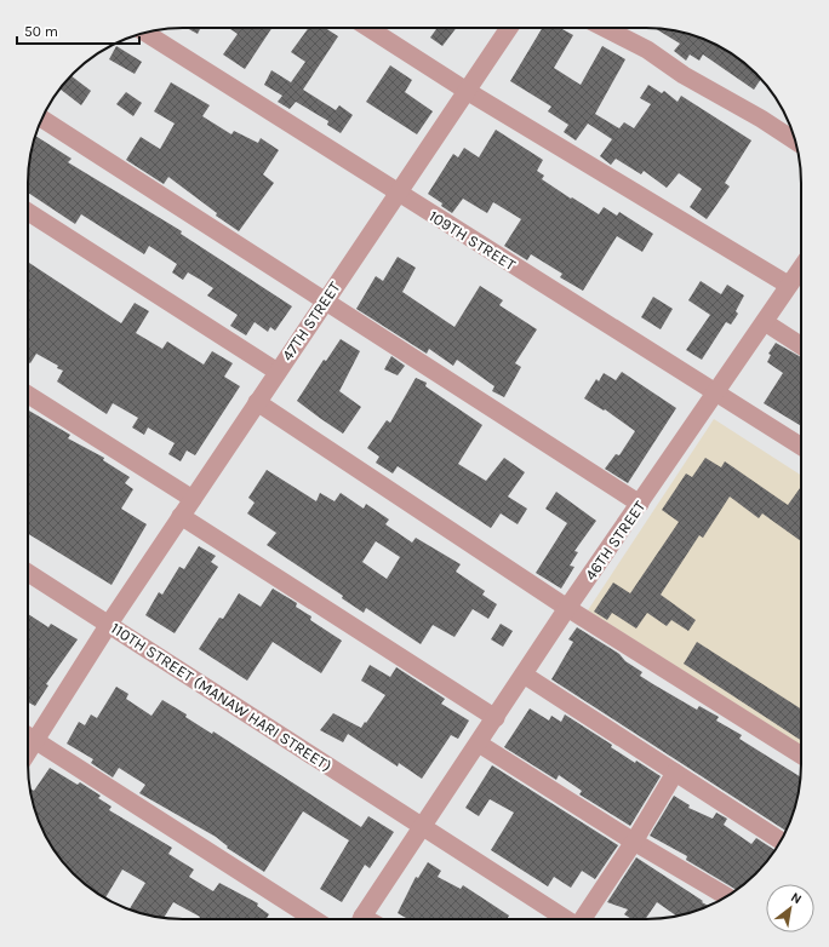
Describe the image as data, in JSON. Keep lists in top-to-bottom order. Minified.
{"streets":{"street":["109TH STREET","47TH STREET","46TH STREET","110TH STREET (MANAW HARI STREET)"]},"crossings":[["109TH STREET","47TH STREET"],["109TH STREET","46TH STREET"],["47TH STREET","110TH STREET (MANAW HARI STREET)"],["46TH STREET","110TH STREET (MANAW HARI STREET)"]],"scale_bar":"50 m","north":"top right"}
